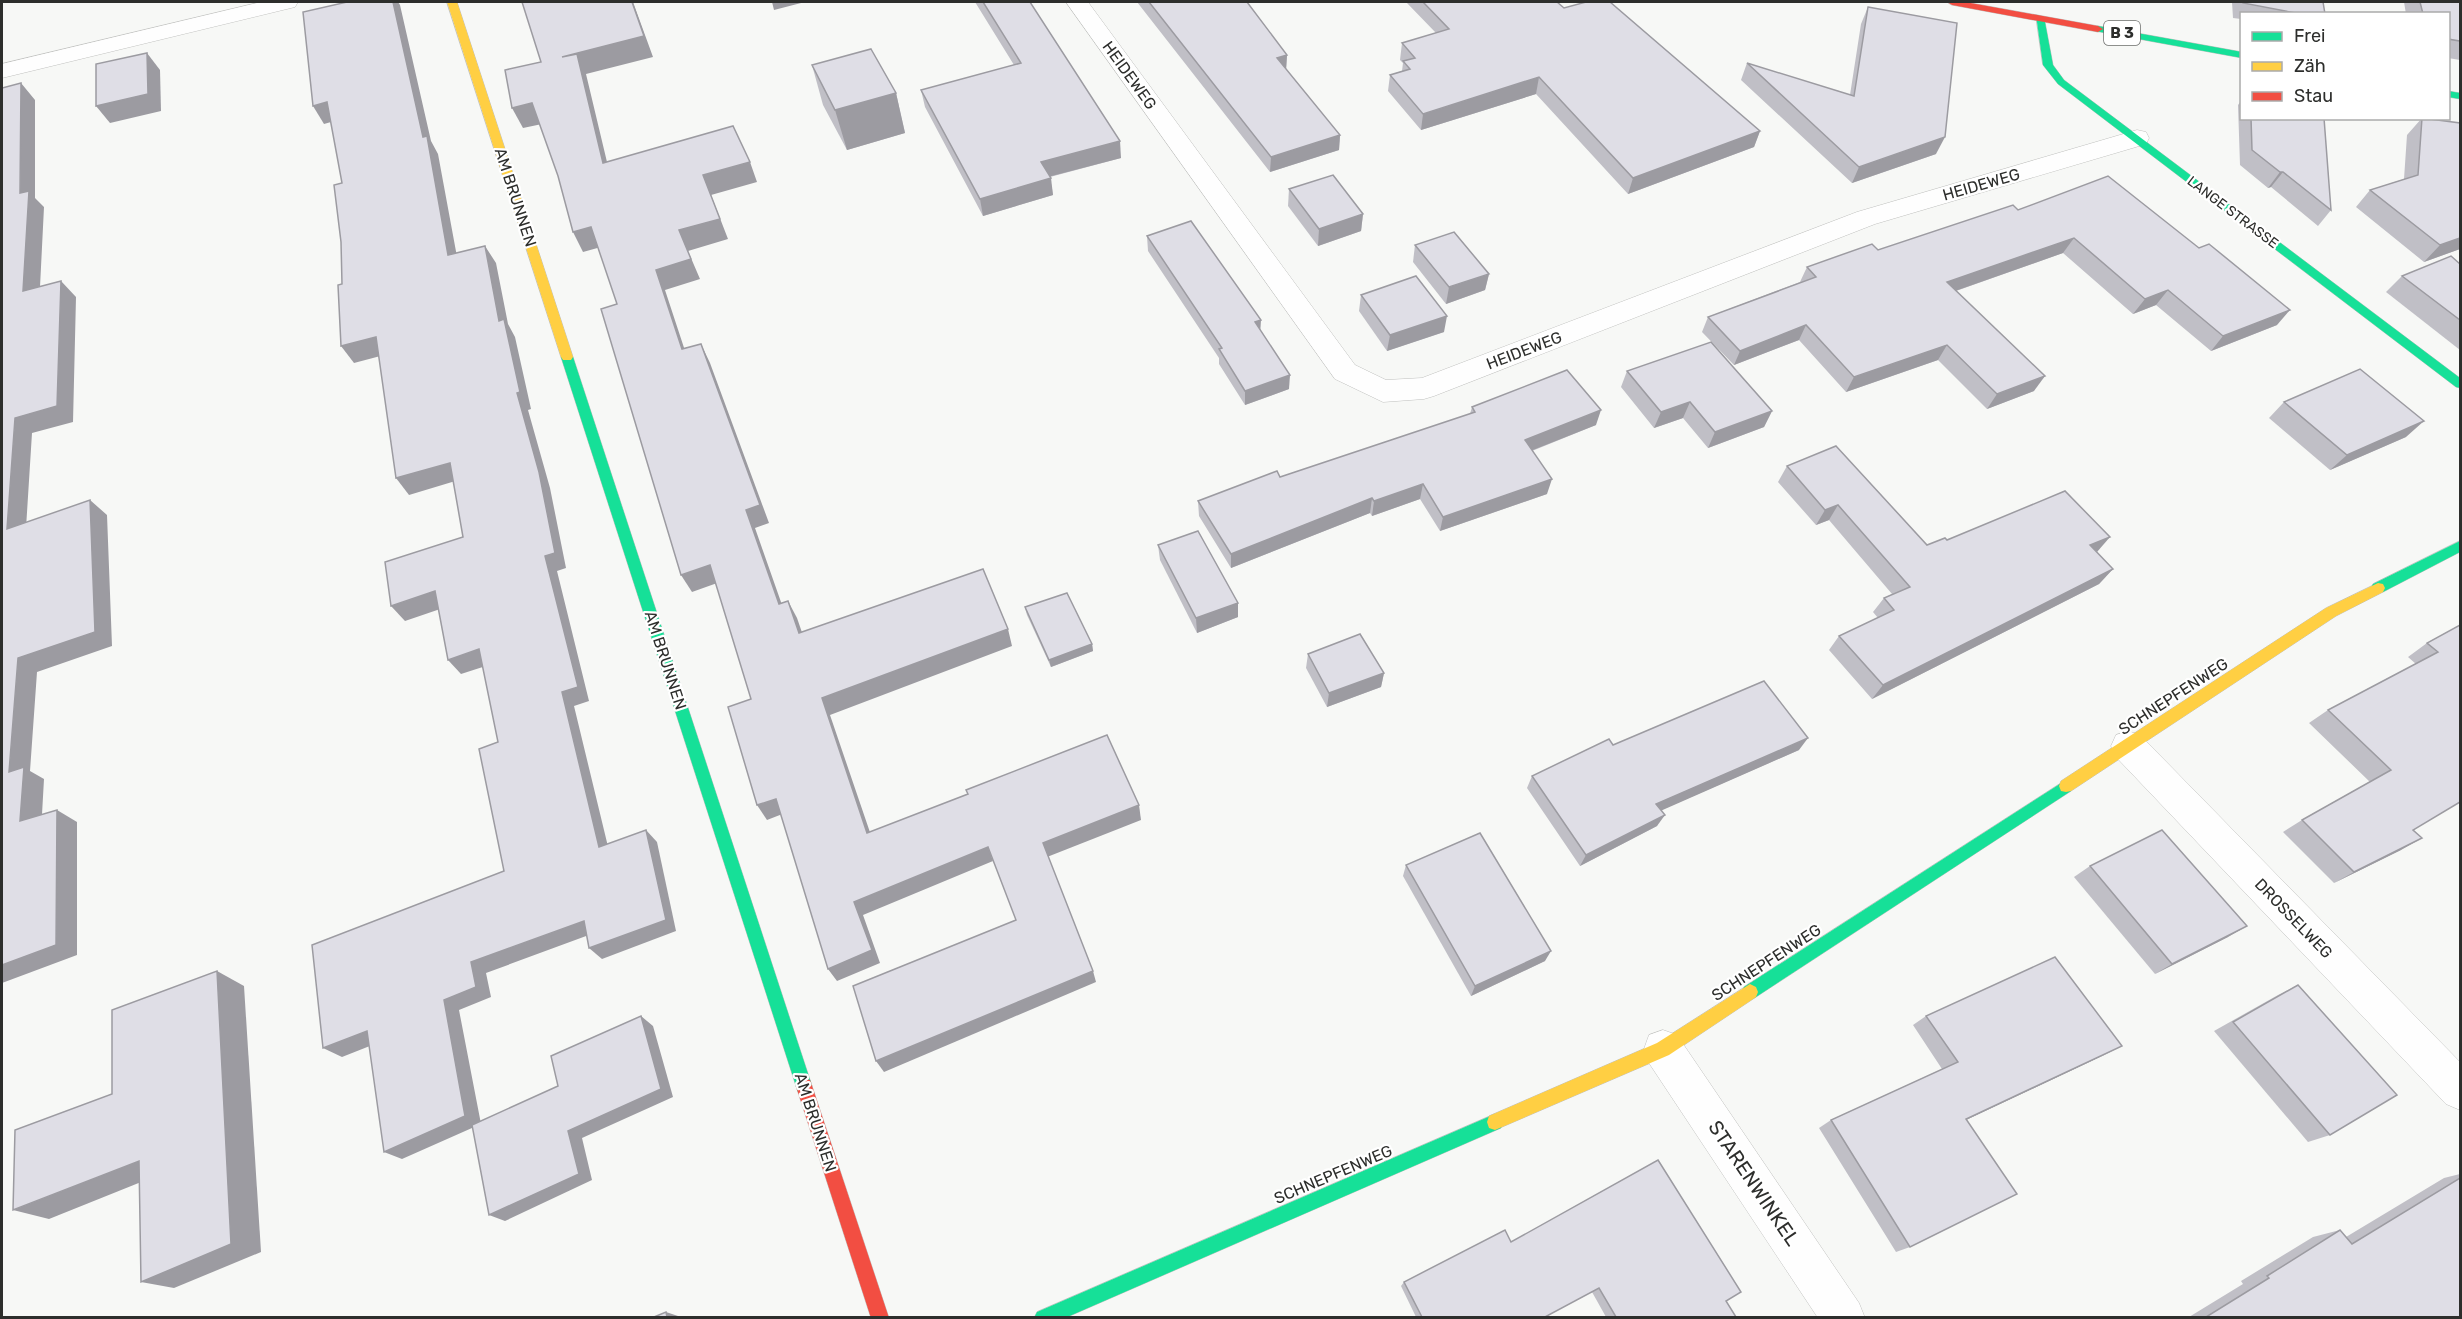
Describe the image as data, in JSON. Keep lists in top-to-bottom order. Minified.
{"streets":{"street":["B 3","HEIDEWEG","AM BRUNNEN","LANGE STRASSE","SCHNEPFENWEG","DROSSELWEG","STARENWINKEL"]},"crossings":[["B 3","LANGE STRASSE"],["HEIDEWEG","LANGE STRASSE"],["SCHNEPFENWEG","DROSSELWEG"],["SCHNEPFENWEG","STARENWINKEL"]],"legend":["Frei","Zäh","Stau"]}
